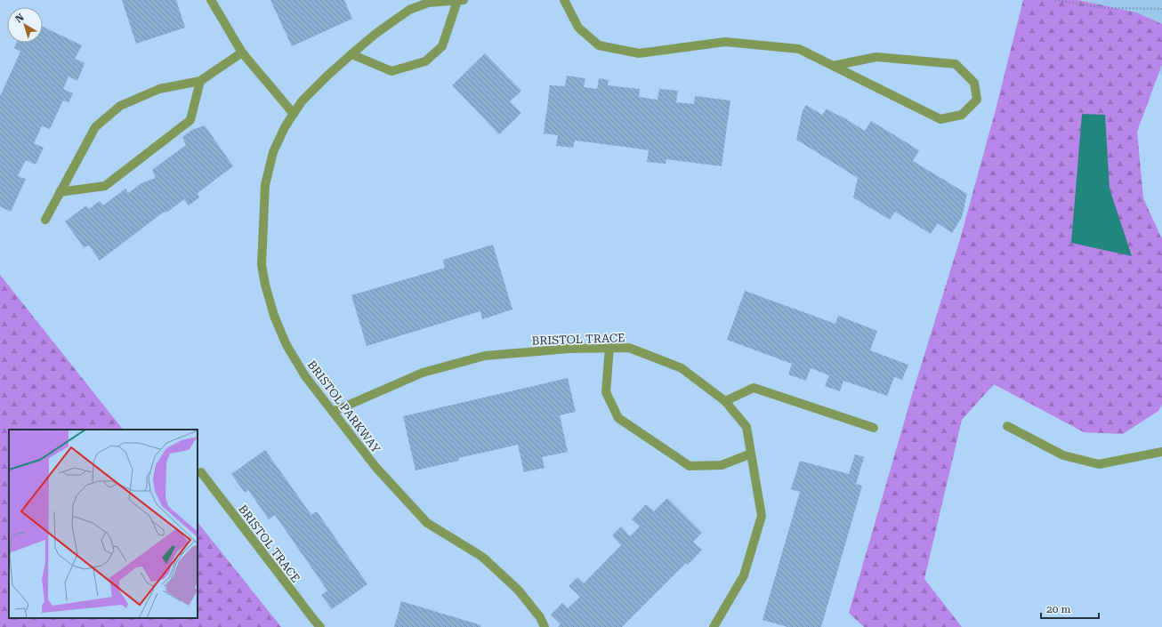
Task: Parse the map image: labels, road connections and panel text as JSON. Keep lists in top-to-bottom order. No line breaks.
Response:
{"streets":{"street":["BRISTOL TRACE","BRISTOL PARKWAY"]},"crossings":[["BRISTOL TRACE","BRISTOL PARKWAY"]],"scale_bar":"20 m","north":"top left"}
